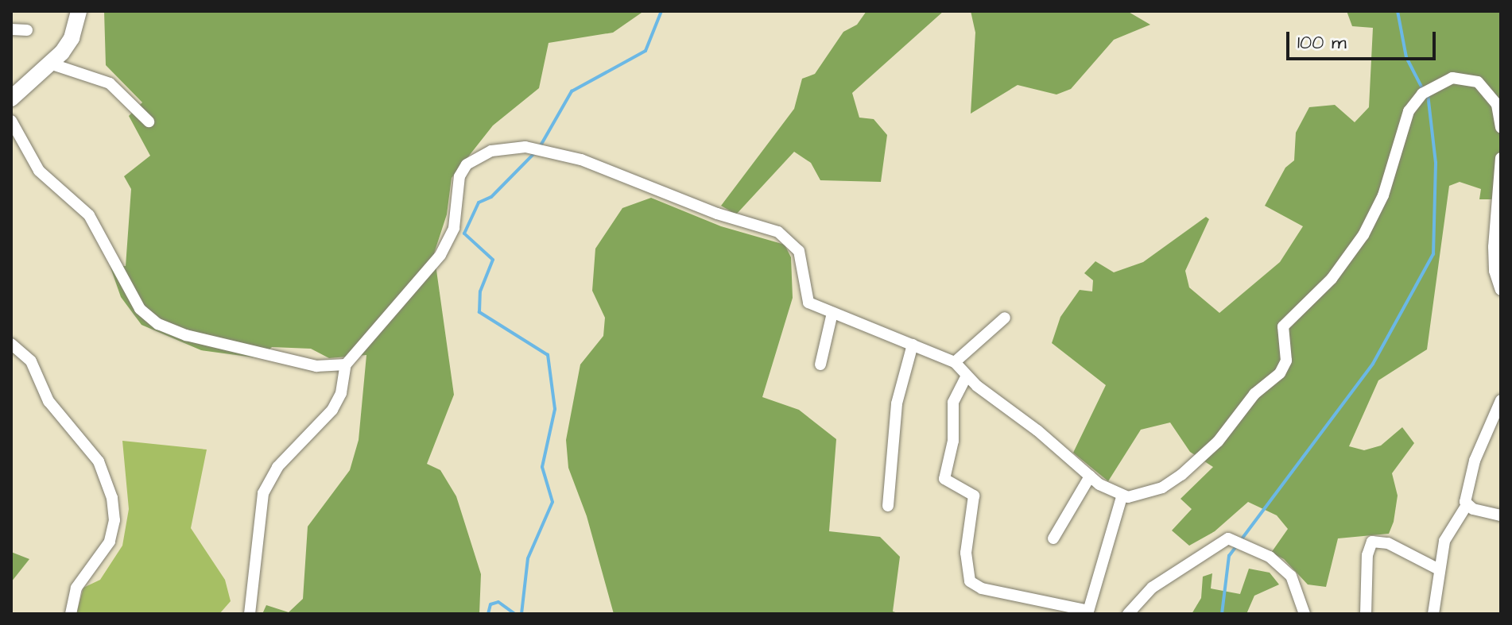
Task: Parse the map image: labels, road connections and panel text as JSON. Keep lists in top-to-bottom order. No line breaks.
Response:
{"scale_bar":"100 m"}
